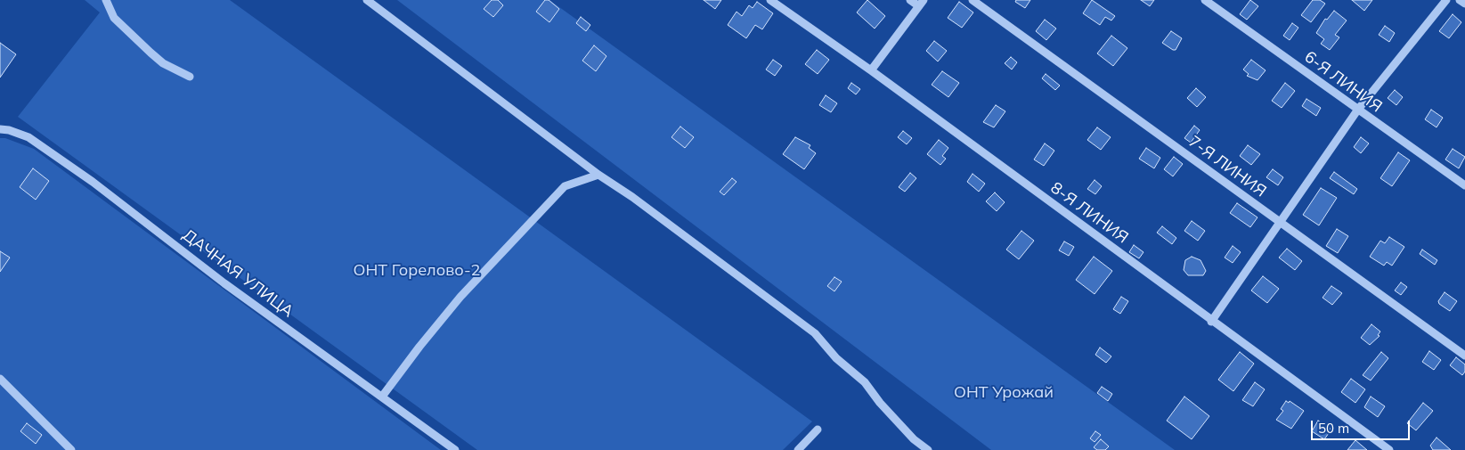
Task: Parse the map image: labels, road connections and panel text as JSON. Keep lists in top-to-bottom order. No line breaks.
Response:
{"streets":{"street":["6-Я ЛИНИЯ","7-Я ЛИНИЯ","8-Я ЛИНИЯ","ДАЧНАЯ УЛИЦА"]},"parks":["ОНТ Горелово-2","ОНТ Урожай"],"scale_bar":"50 m"}
